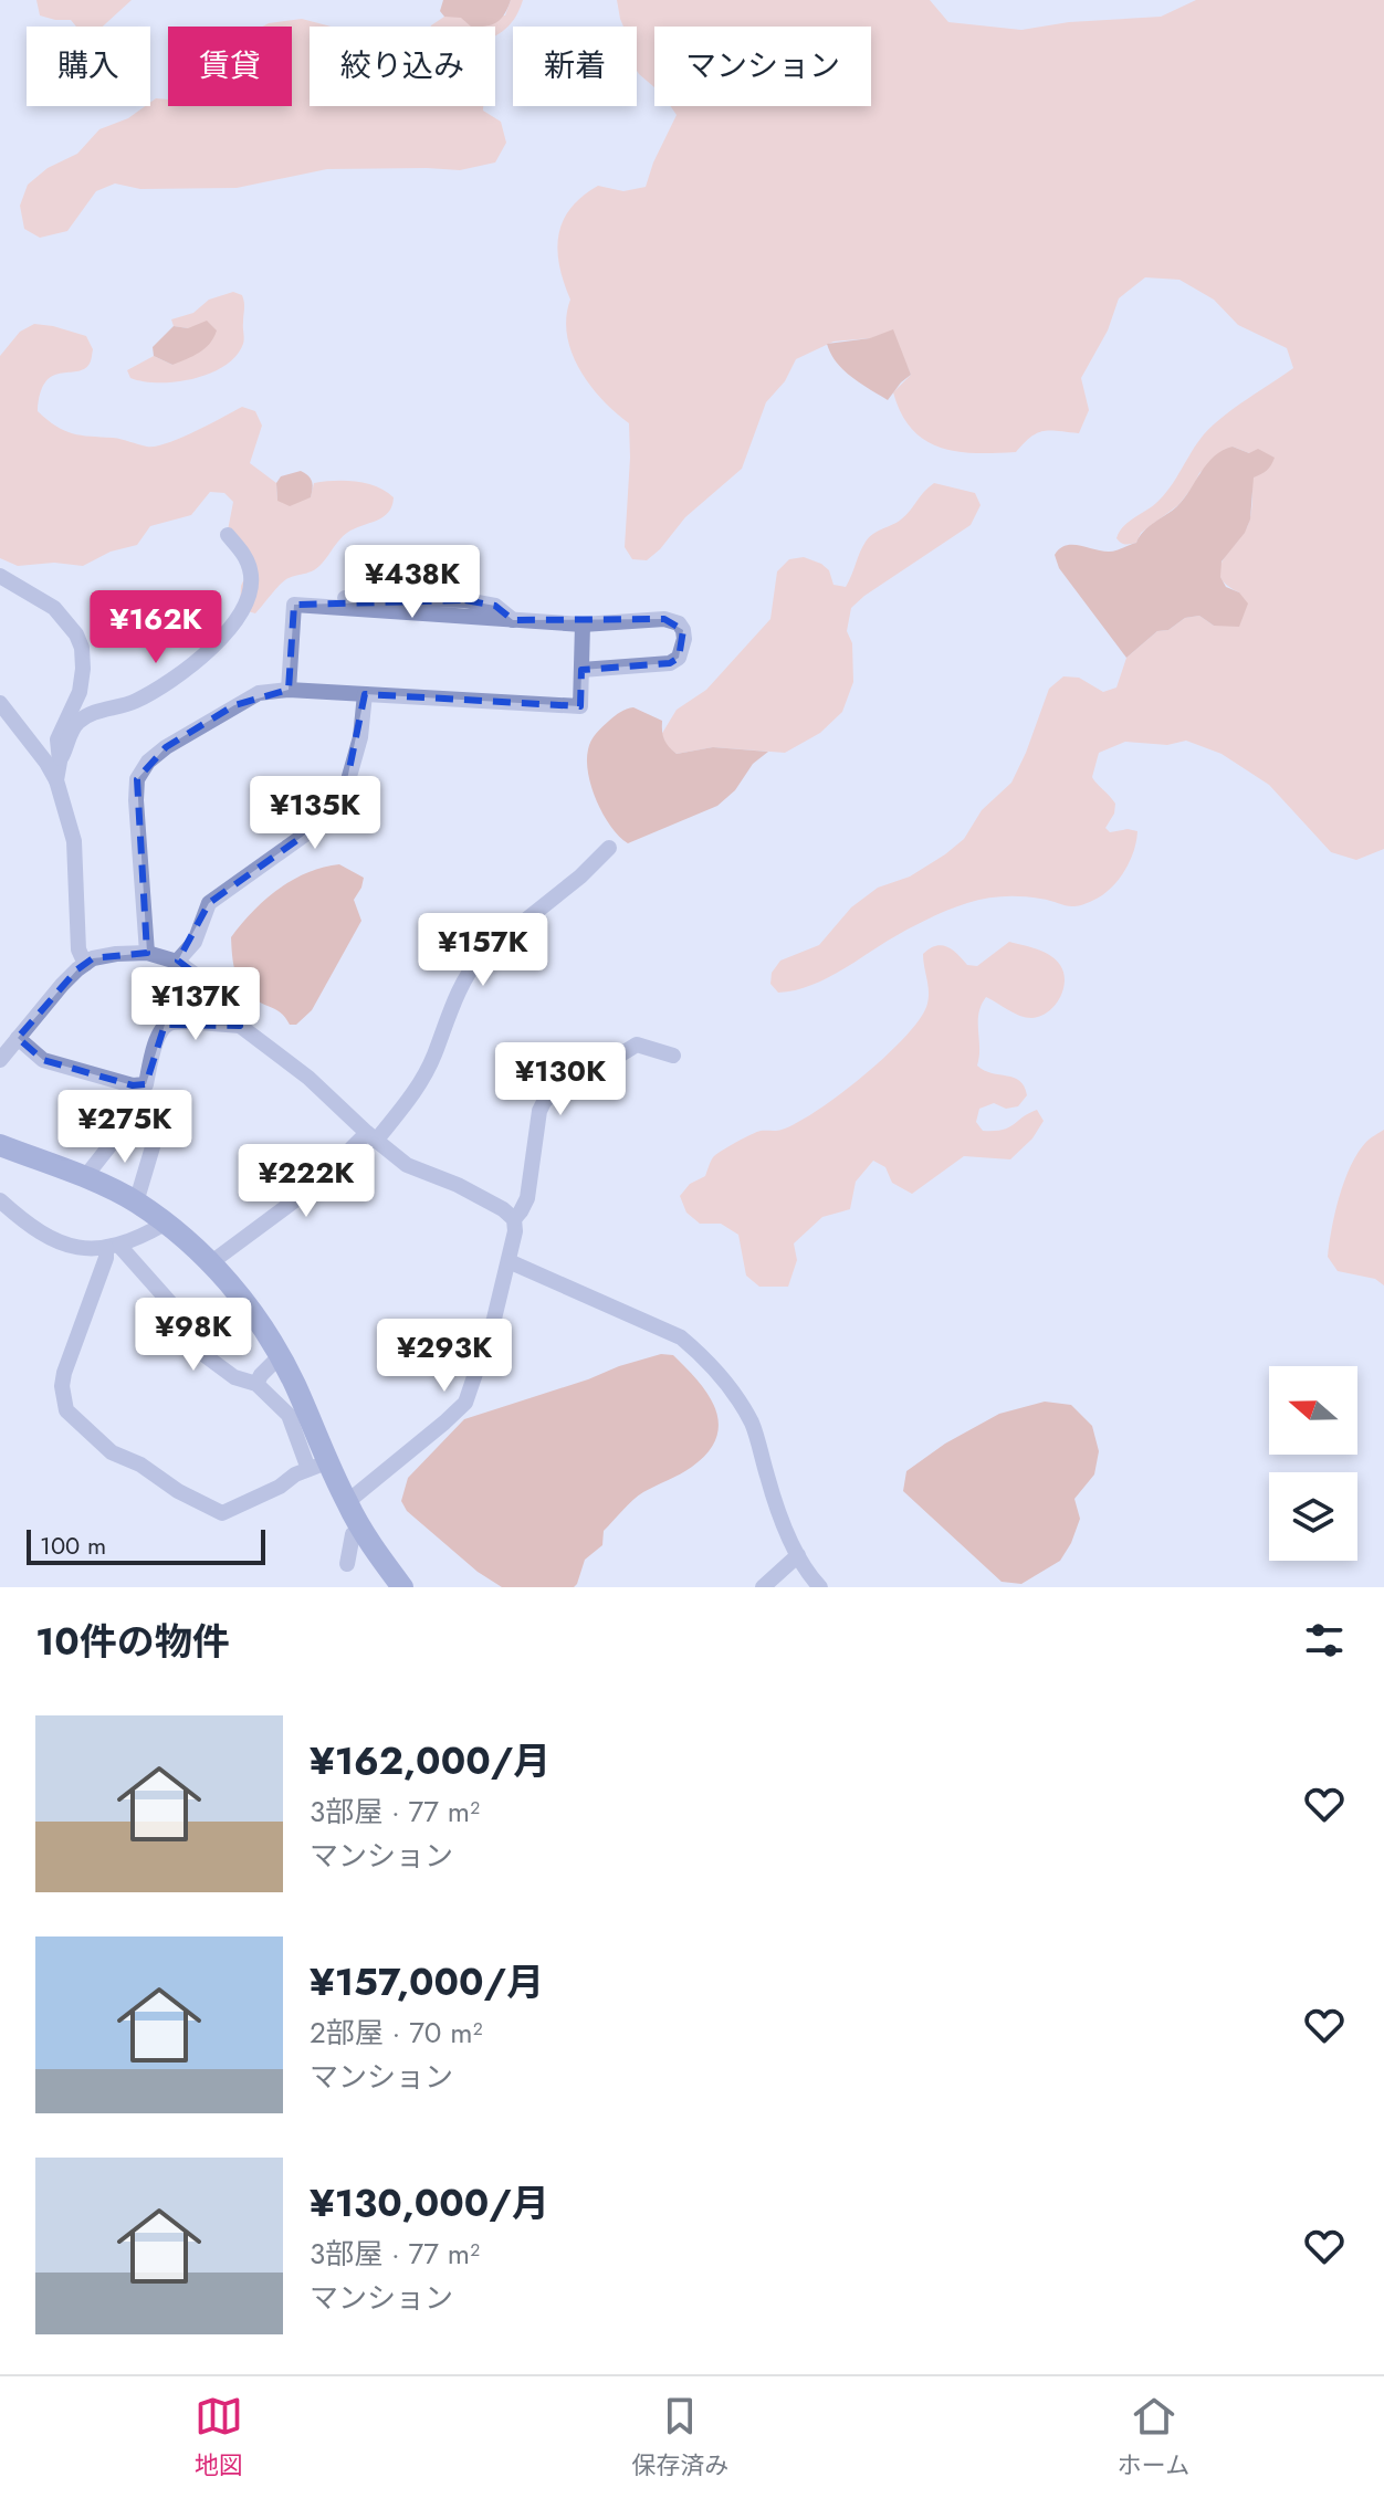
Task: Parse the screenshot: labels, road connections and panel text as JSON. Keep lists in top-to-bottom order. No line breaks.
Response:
{"scale_bar":"100 m","north":"left","page":{"chip":["購入","賃貸","絞り込み","新着","マンション"],"price":["¥438K","¥162K","¥135K","¥157K","¥137K","¥130K","¥275K","¥222K","¥98K","¥293K"],"scale":"100 m","heading":"10件の物件","list":[{"name":"¥162,000/月","note":"3部屋 · 77 m² · マンション"},{"name":"¥157,000/月","note":"2部屋 · 70 m² · マンション"},{"name":"¥130,000/月","note":"3部屋 · 77 m² · マンション"}],"tabs":["地図","保存済み","ホーム"]}}
